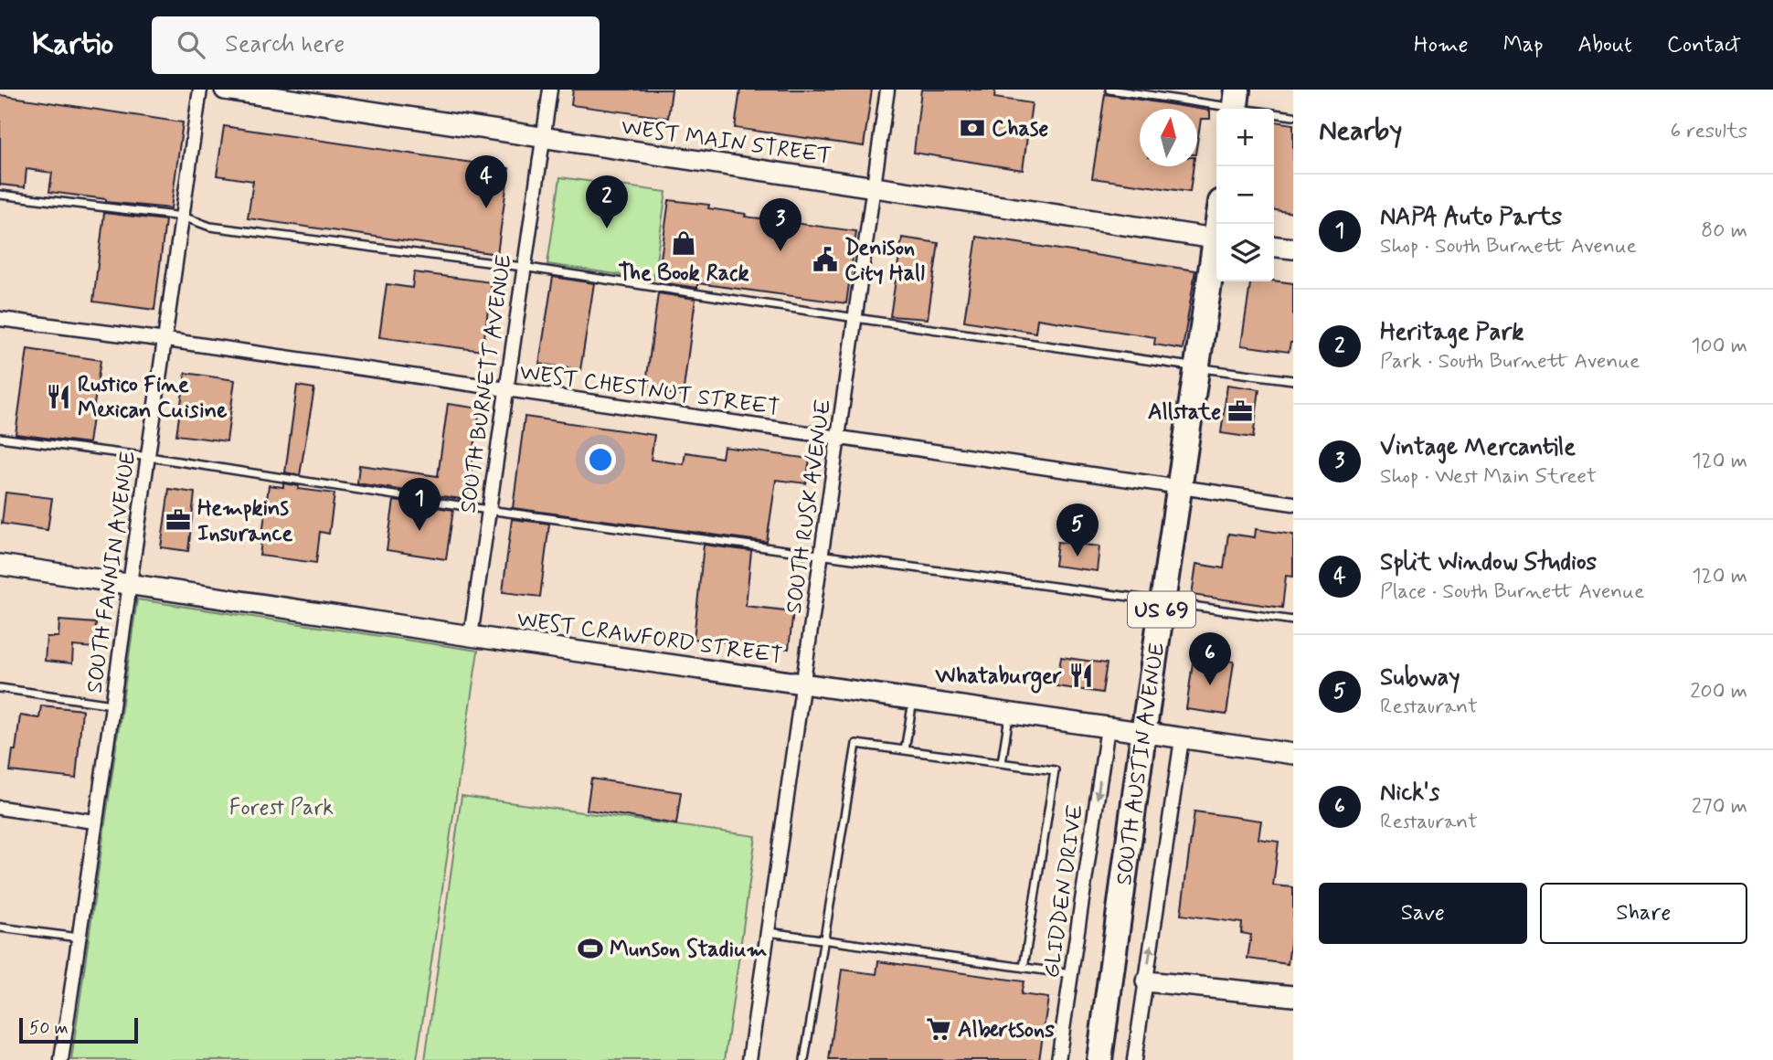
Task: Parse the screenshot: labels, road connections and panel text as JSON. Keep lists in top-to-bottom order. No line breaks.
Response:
{"streets":{"highway":["US 69","SOUTH AUSTIN AVENUE"],"street":["WEST MAIN STREET","SOUTH BURNETT AVENUE","WEST CHESTNUT STREET","SOUTH RUSK AVENUE","SOUTH FANNIN AVENUE","WEST CRAWFORD STREET","GLIDDEN DRIVE"]},"crossings":[["WEST MAIN STREET","SOUTH BURNETT AVENUE"],["WEST MAIN STREET","SOUTH RUSK AVENUE"],["SOUTH BURNETT AVENUE","WEST CHESTNUT STREET"],["SOUTH BURNETT AVENUE","WEST CRAWFORD STREET"],["WEST CHESTNUT STREET","SOUTH RUSK AVENUE"],["WEST CHESTNUT STREET","SOUTH FANNIN AVENUE"],["WEST CHESTNUT STREET","SOUTH AUSTIN AVENUE"],["SOUTH RUSK AVENUE","WEST CRAWFORD STREET"],["SOUTH FANNIN AVENUE","WEST CRAWFORD STREET"],["WEST CRAWFORD STREET","SOUTH AUSTIN AVENUE"],["WEST CRAWFORD STREET","GLIDDEN DRIVE"]],"parks":["Forest Park"],"places":{"bank":["Chase"],"shop":["The Book Rack"],"public building":["Denison City Hall"],"restaurant":["Rustico Fine Mexican Cuisine","Whataburger"],"office":["Allstate","Hempkins Insurance"],"sports":["Munson Stadium"],"supermarket":["Albertsons"]},"scale_bar":"50 m","north":"top","page":{"header":"Kartio","search":"Search here","nav":["Home","Map","About","Contact"],"heading":["Nearby","6 results"],"map_buttons":["+","−"],"pins":["4","2","3","1","5","6"],"list":[{"mark":"1","name":"NAPA Auto Parts","note":"Shop · South Burnett Avenue","value":"80 m"},{"mark":"2","name":"Heritage Park","note":"Park · South Burnett Avenue","value":"100 m"},{"mark":"3","name":"Vintage Mercantile","note":"Shop · West Main Street","value":"120 m"},{"mark":"4","name":"Split Window Studios","note":"Place · South Burnett Avenue","value":"120 m"},{"mark":"5","name":"Subway","note":"Restaurant","value":"200 m"},{"mark":"6","name":"Nick's","note":"Restaurant","value":"270 m"}],"buttons":["Save","Share"],"scale":"50 m"}}
